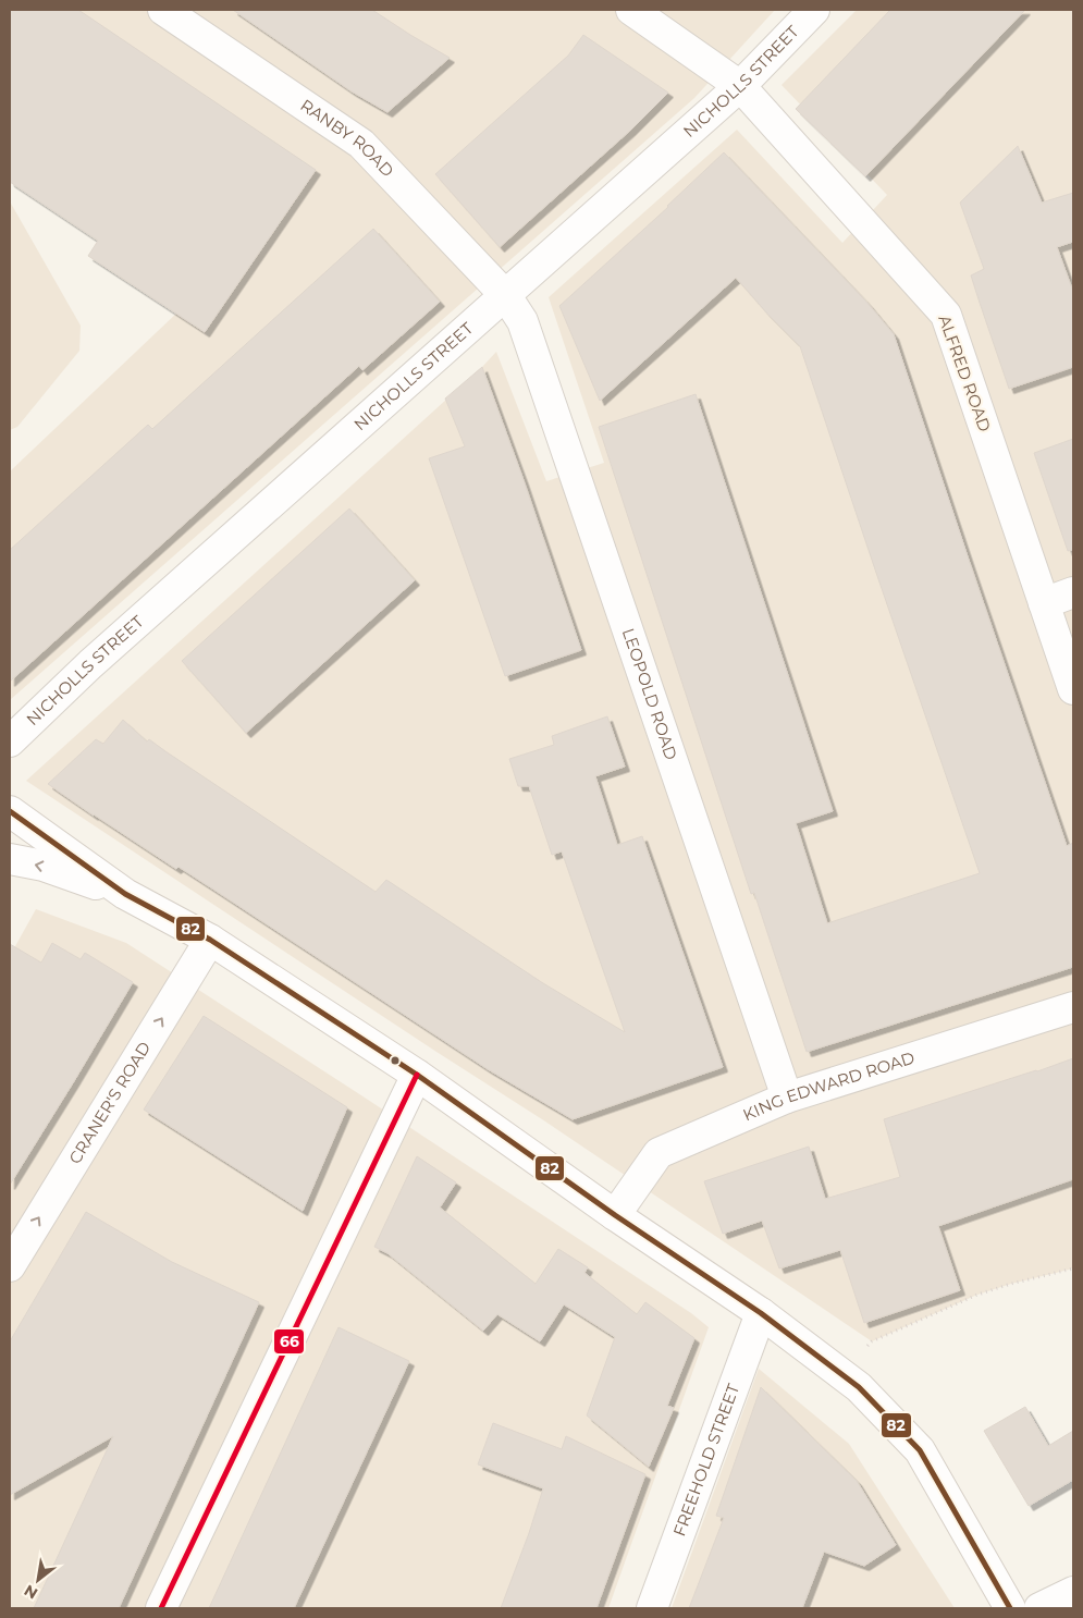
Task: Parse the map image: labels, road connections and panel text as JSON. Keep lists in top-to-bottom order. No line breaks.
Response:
{"streets":{"street":["NICHOLLS STREET","RANBY ROAD","ALFRED ROAD","LEOPOLD ROAD","KING EDWARD ROAD","CRANER'S ROAD","FREEHOLD STREET"]},"crossings":[["NICHOLLS STREET","RANBY ROAD"],["NICHOLLS STREET","ALFRED ROAD"],["NICHOLLS STREET","LEOPOLD ROAD"],["RANBY ROAD","LEOPOLD ROAD"],["LEOPOLD ROAD","KING EDWARD ROAD"]],"lines":["transit line 82","transit line 66"],"north":"bottom left"}
